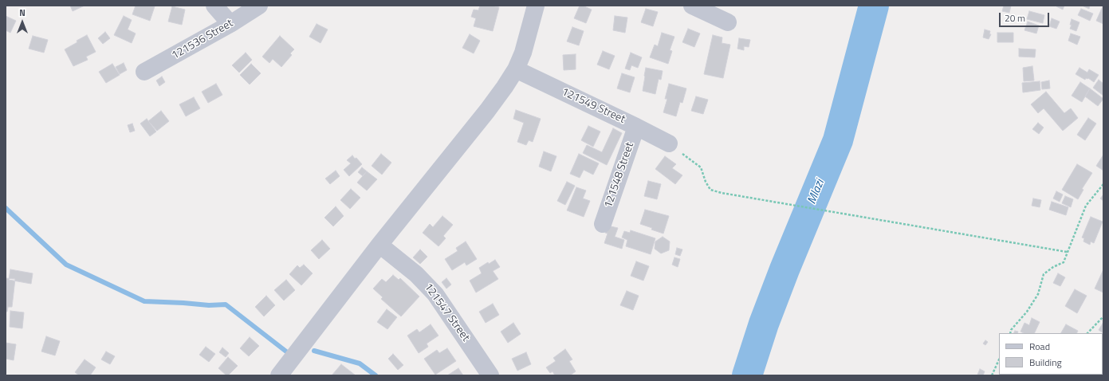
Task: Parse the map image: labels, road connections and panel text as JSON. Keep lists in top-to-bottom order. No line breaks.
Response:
{"streets":{"street":["121536 Street","121549 Street","121548 Street","121547 Street"]},"crossings":[["121549 Street","121548 Street"]],"water":["Mlazi"],"legend":["Road","Building"],"scale_bar":"20 m","north":"top"}
